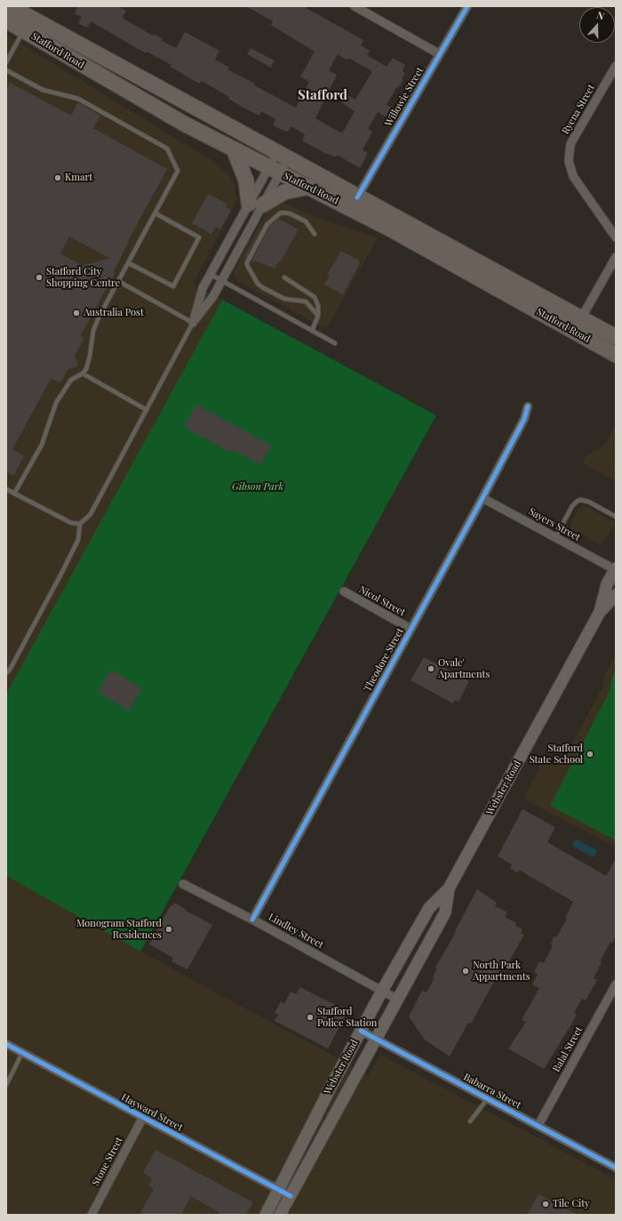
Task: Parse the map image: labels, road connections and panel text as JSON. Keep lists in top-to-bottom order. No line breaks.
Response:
{"streets":{"highway":["Stafford Road"],"main road":["Webster Road"],"street":["Willowie Street","Ryena Street","Sayers Street","Nicol Street","Theodore Street","Lindley Street","Balal Street","Babarra Street","Hayward Street","Stone Street"]},"crossings":[["Stafford Road","Willowie Street"],["Sayers Street","Theodore Street"],["Sayers Street","Webster Road"],["Nicol Street","Theodore Street"],["Theodore Street","Lindley Street"],["Webster Road","Lindley Street"],["Webster Road","Babarra Street"],["Webster Road","Hayward Street"],["Balal Street","Babarra Street"],["Hayward Street","Stone Street"]],"districts":["Stafford"],"parks":["Gibson Park"],"places":["Kmart","Stafford City Shopping Centre","Australia Post","Ovale' Apartments","Stafford State School","Monogram Stafford Residences","North Park Appartments","Stafford Police Station","Tile City"],"north":"top"}
